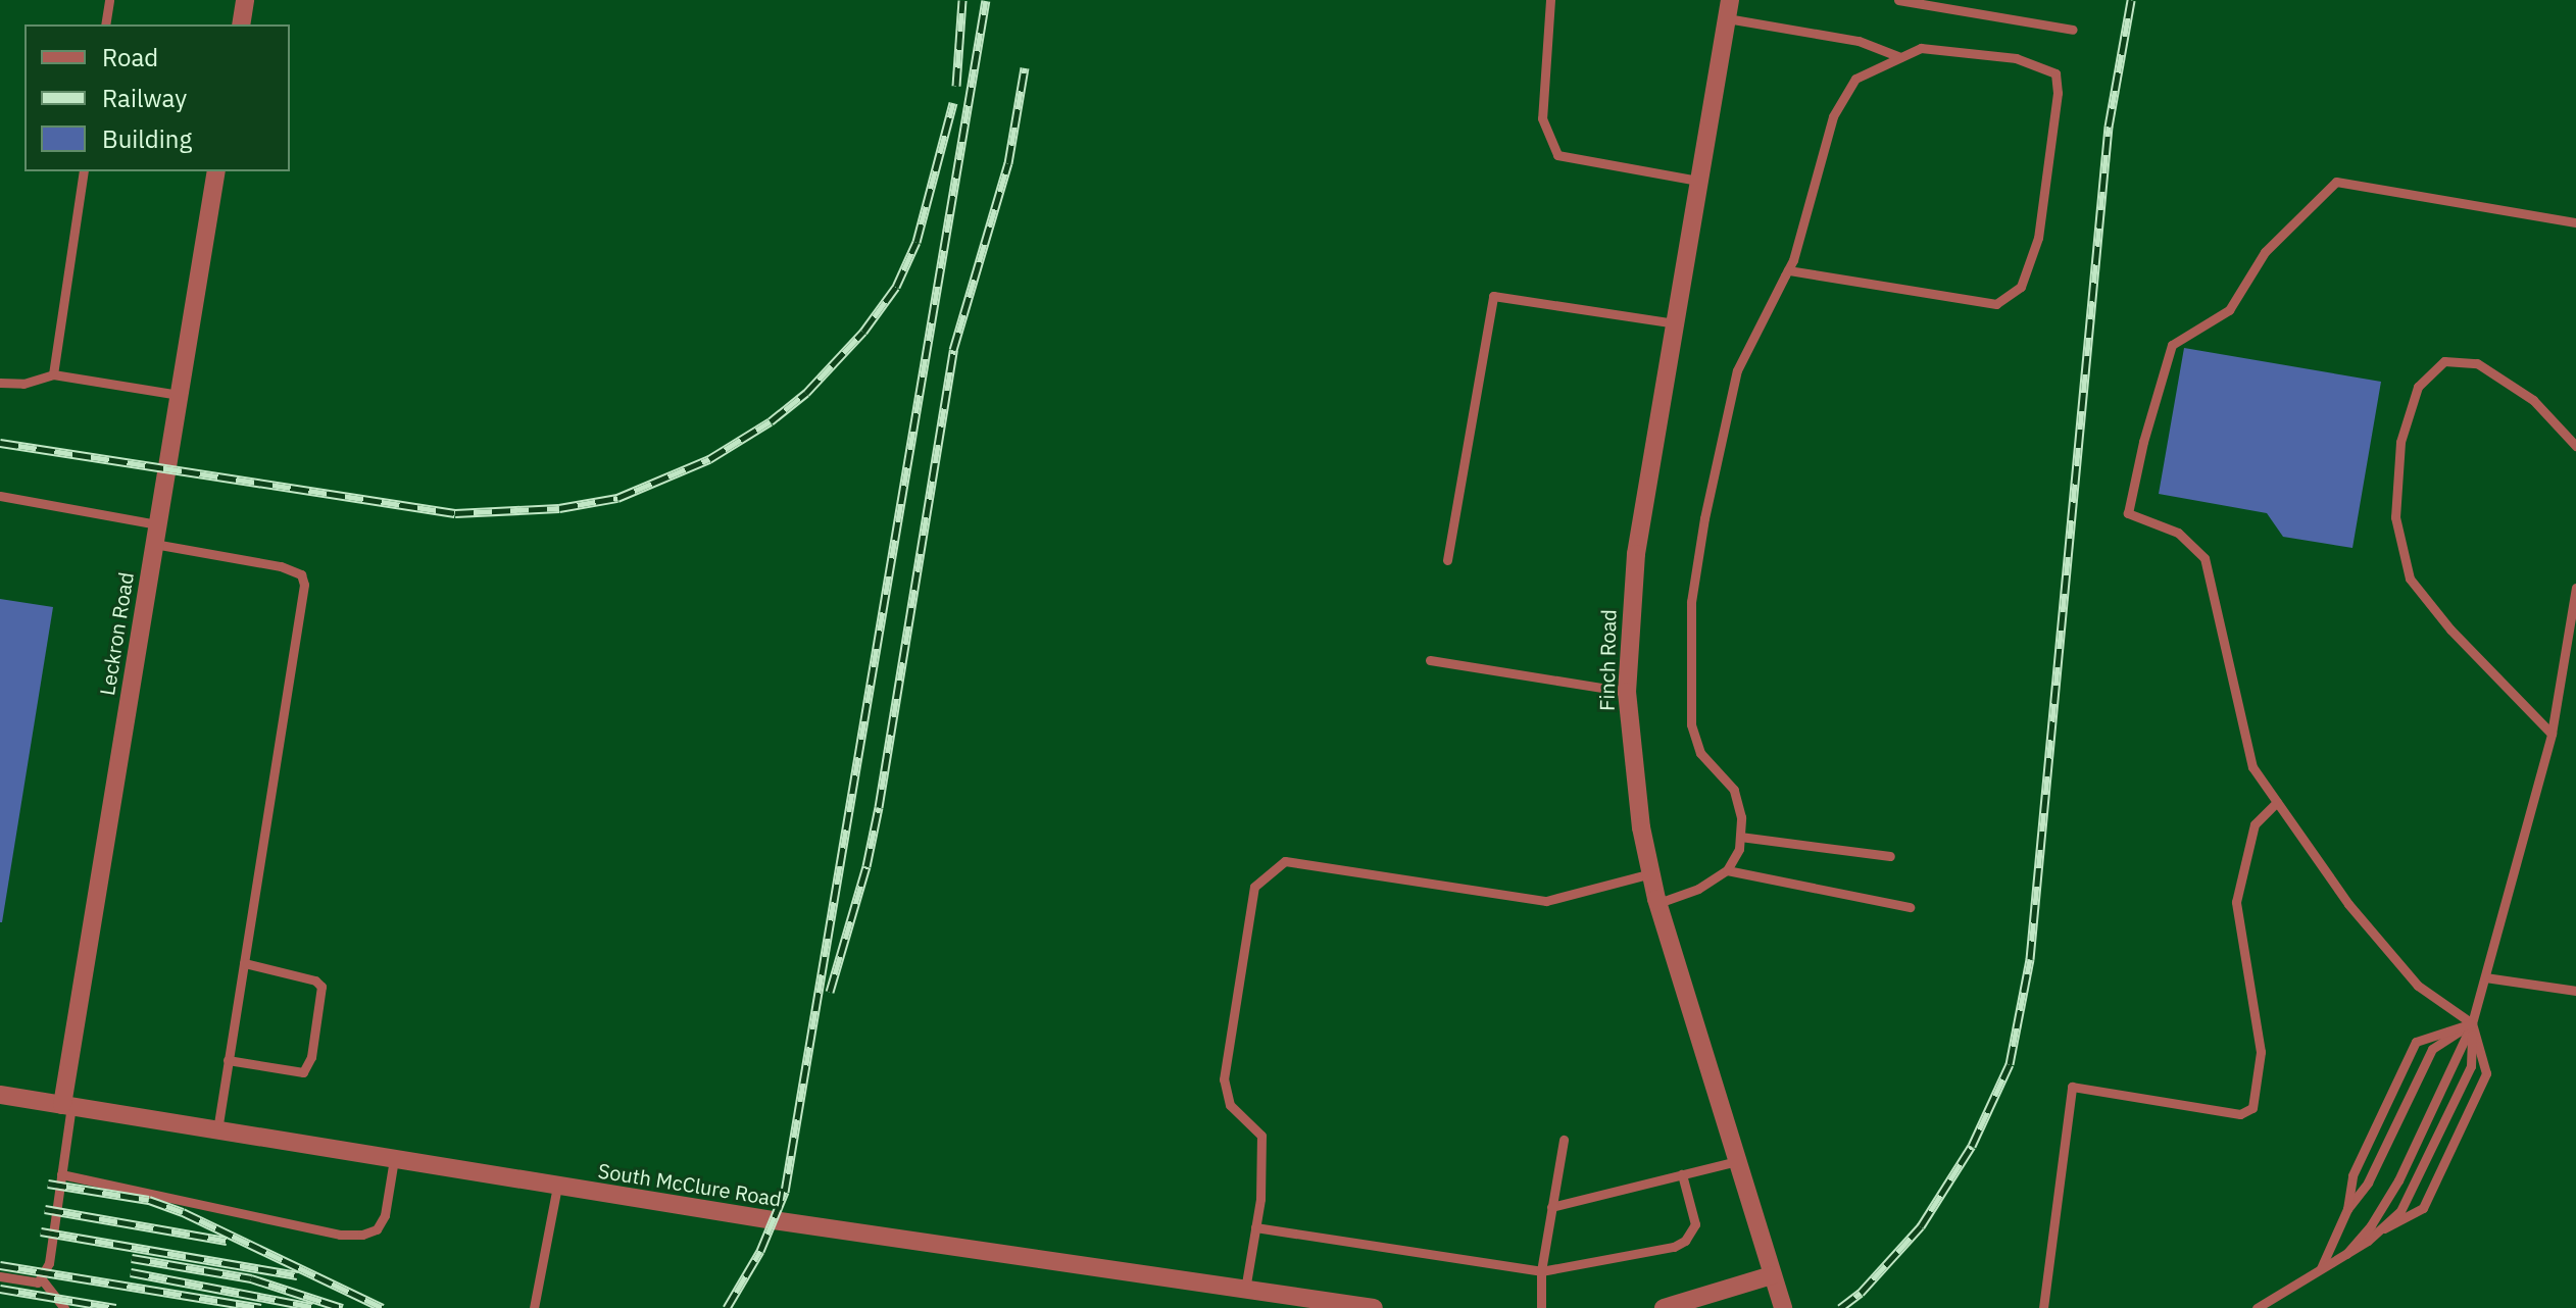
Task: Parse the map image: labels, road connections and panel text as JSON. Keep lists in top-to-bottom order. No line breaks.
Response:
{"streets":{"street":["Leckron Road","Finch Road","South McClure Road"]},"crossings":[["Leckron Road","South McClure Road"]],"legend":["Road","Railway","Building"]}
